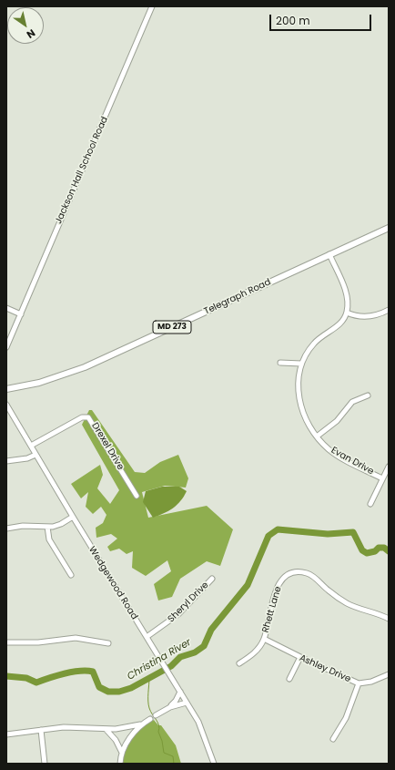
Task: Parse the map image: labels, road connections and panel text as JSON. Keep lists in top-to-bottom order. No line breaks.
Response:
{"streets":{"main road":["Telegraph Road","MD 273"],"street":["Jackson Hall School Road","Drexel Drive","Evan Drive","Wedgewood Road","Sheryl Drive","Rhett Lane","Ashley Drive"]},"crossings":[["Drexel Drive","Wedgewood Road"],["Wedgewood Road","Sheryl Drive"],["Rhett Lane","Ashley Drive"]],"water":["Christina River"],"scale_bar":"200 m","north":"bottom right"}
